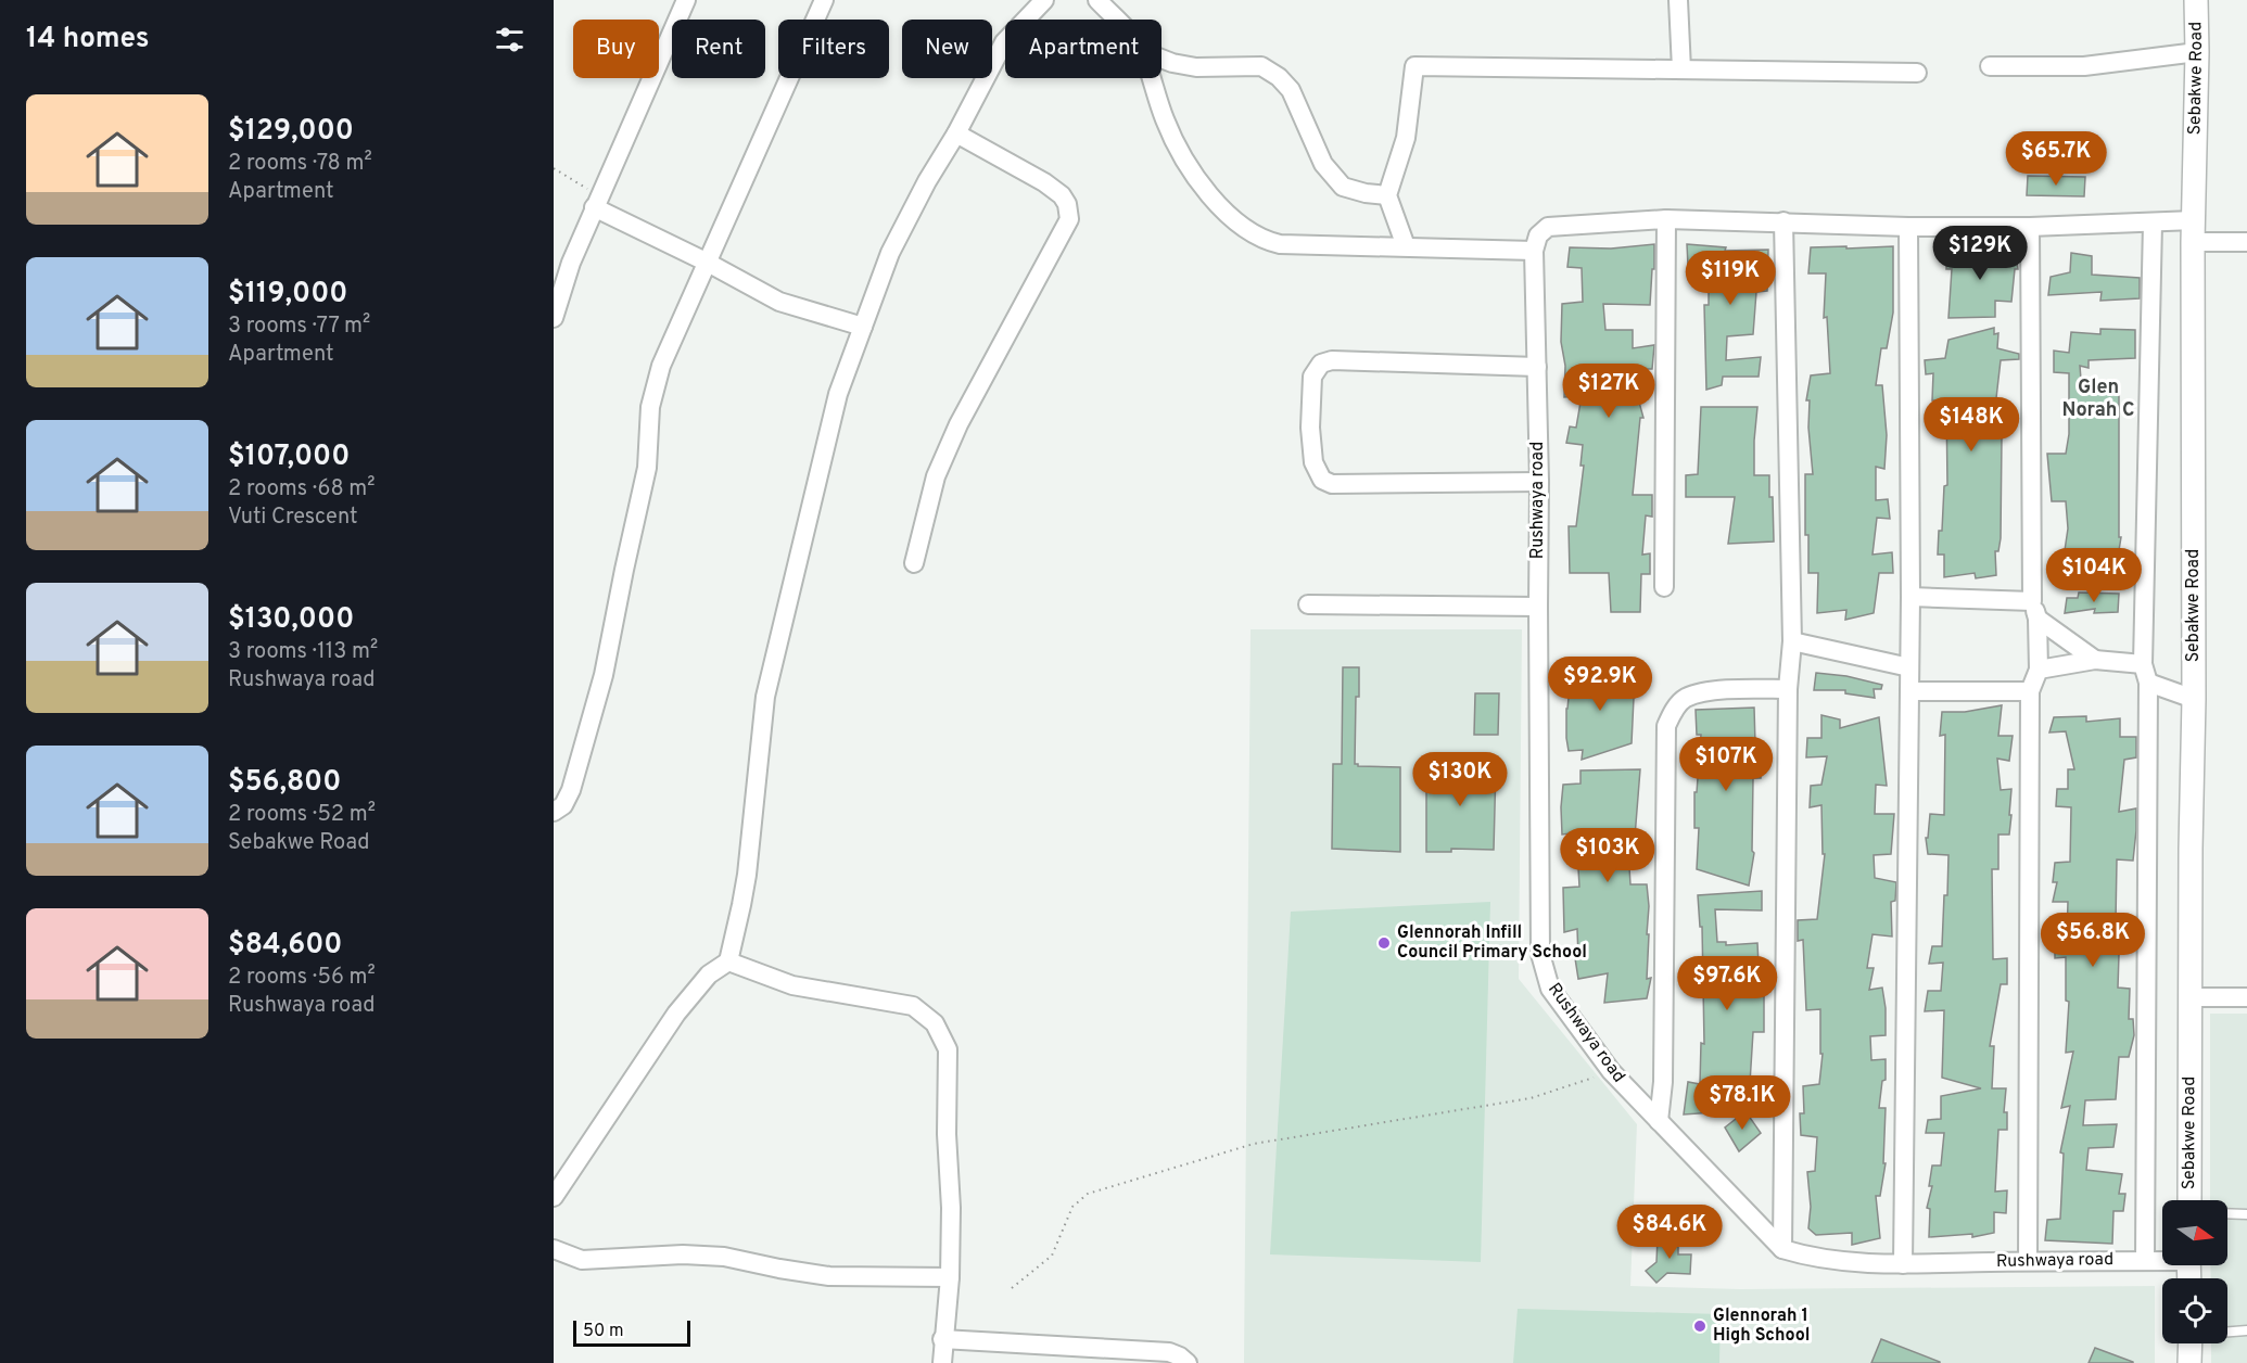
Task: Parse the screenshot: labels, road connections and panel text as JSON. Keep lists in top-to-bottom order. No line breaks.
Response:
{"streets":{"street":["Sebakwe Road","Rushwaya road"]},"districts":["Glen Norah C"],"places":["Glennorah Infill Council Primary School","Glennorah 1 High School"],"scale_bar":"50 m","north":"right","page":{"heading":"14 homes","chip":["Buy","Rent","Filters","New","Apartment"],"list":[{"name":"$129,000","note":"2 rooms · 78 m² · Apartment"},{"name":"$119,000","note":"3 rooms · 77 m² · Apartment"},{"name":"$107,000","note":"2 rooms · 68 m² · Vuti Crescent"},{"name":"$130,000","note":"3 rooms · 113 m² · Rushwaya road"},{"name":"$56,800","note":"2 rooms · 52 m² · Sebakwe Road"},{"name":"$84,600","note":"2 rooms · 56 m² · Rushwaya road"}],"price":["$65.7K","$129K","$119K","$127K","$148K","$104K","$92.9K","$107K","$130K","$103K","$56.8K","$97.6K","$78.1K","$84.6K"],"scale":"50 m"}}
